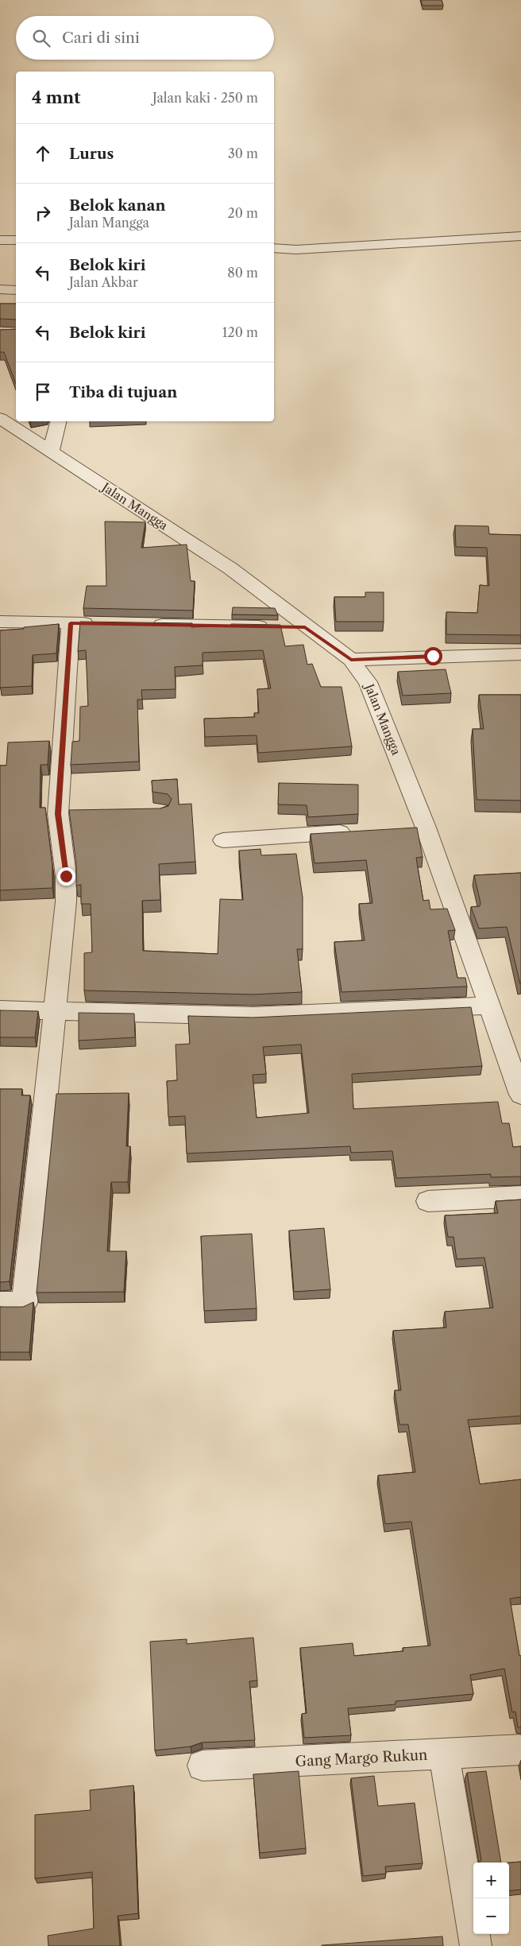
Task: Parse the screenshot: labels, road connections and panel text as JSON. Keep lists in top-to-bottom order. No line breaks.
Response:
{"streets":{"street":["Jalan Mangga","Gang Margo Rukun"]},"page":{"search":"Cari di sini","heading":["4 mnt","Jalan kaki · 250 m"],"list":[["Lurus","30 m"],["Belok kanan","Jalan Mangga","20 m"],["Belok kiri","Jalan Akbar","80 m"],["Belok kiri","120 m"],"Tiba di tujuan"],"map_buttons":["+","−"]}}
